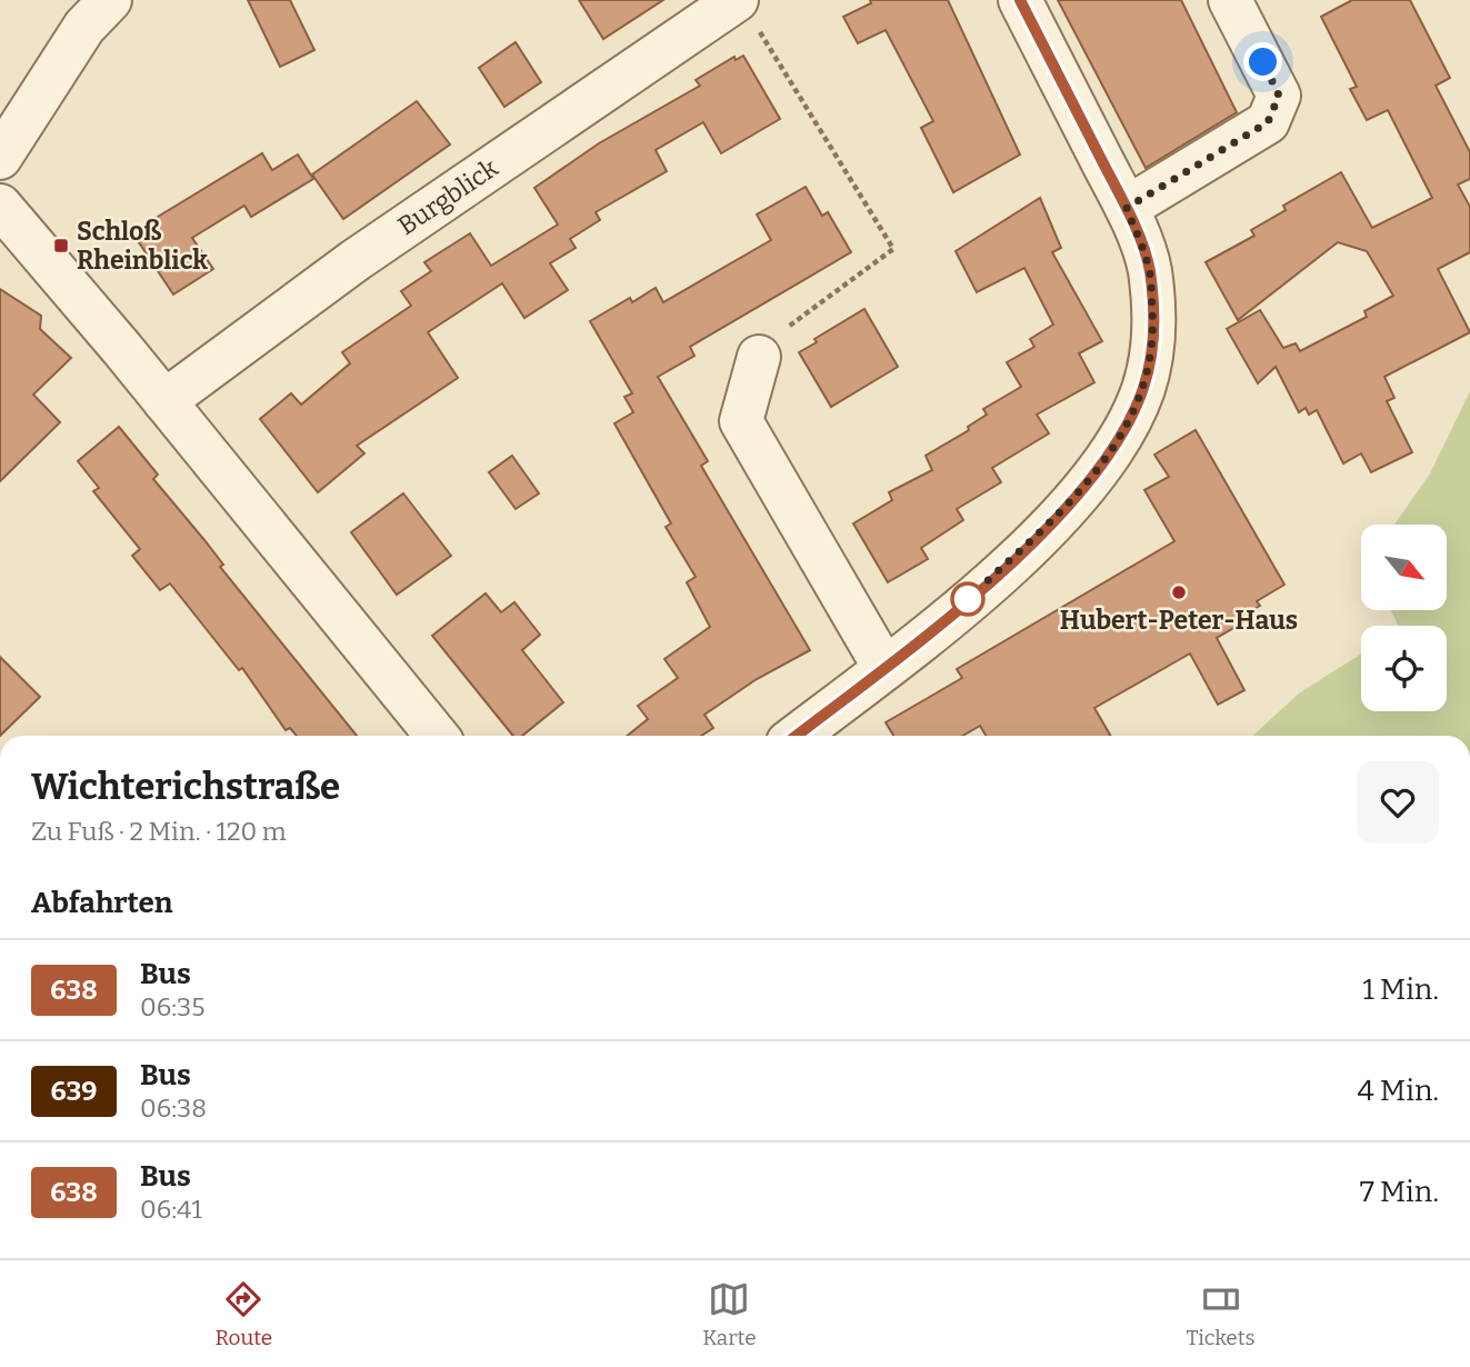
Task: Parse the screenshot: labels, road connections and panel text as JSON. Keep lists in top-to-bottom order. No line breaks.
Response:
{"streets":{"street":["Burgblick"]},"places":{"transit":["Schloß Rheinblick"],"other":["Hubert-Peter-Haus"]},"lines":["bus line 638"],"north":"bottom right","page":{"heading":[["Wichterichstraße","Zu Fuß · 2 Min. · 120 m"],"Abfahrten"],"list":[{"mark":"638","name":"Bus","note":"06:35","value":"1 Min."},{"mark":"639","name":"Bus","note":"06:38","value":"4 Min."},{"mark":"638","name":"Bus","note":"06:41","value":"7 Min."}],"tabs":["Route","Karte","Tickets"]}}
